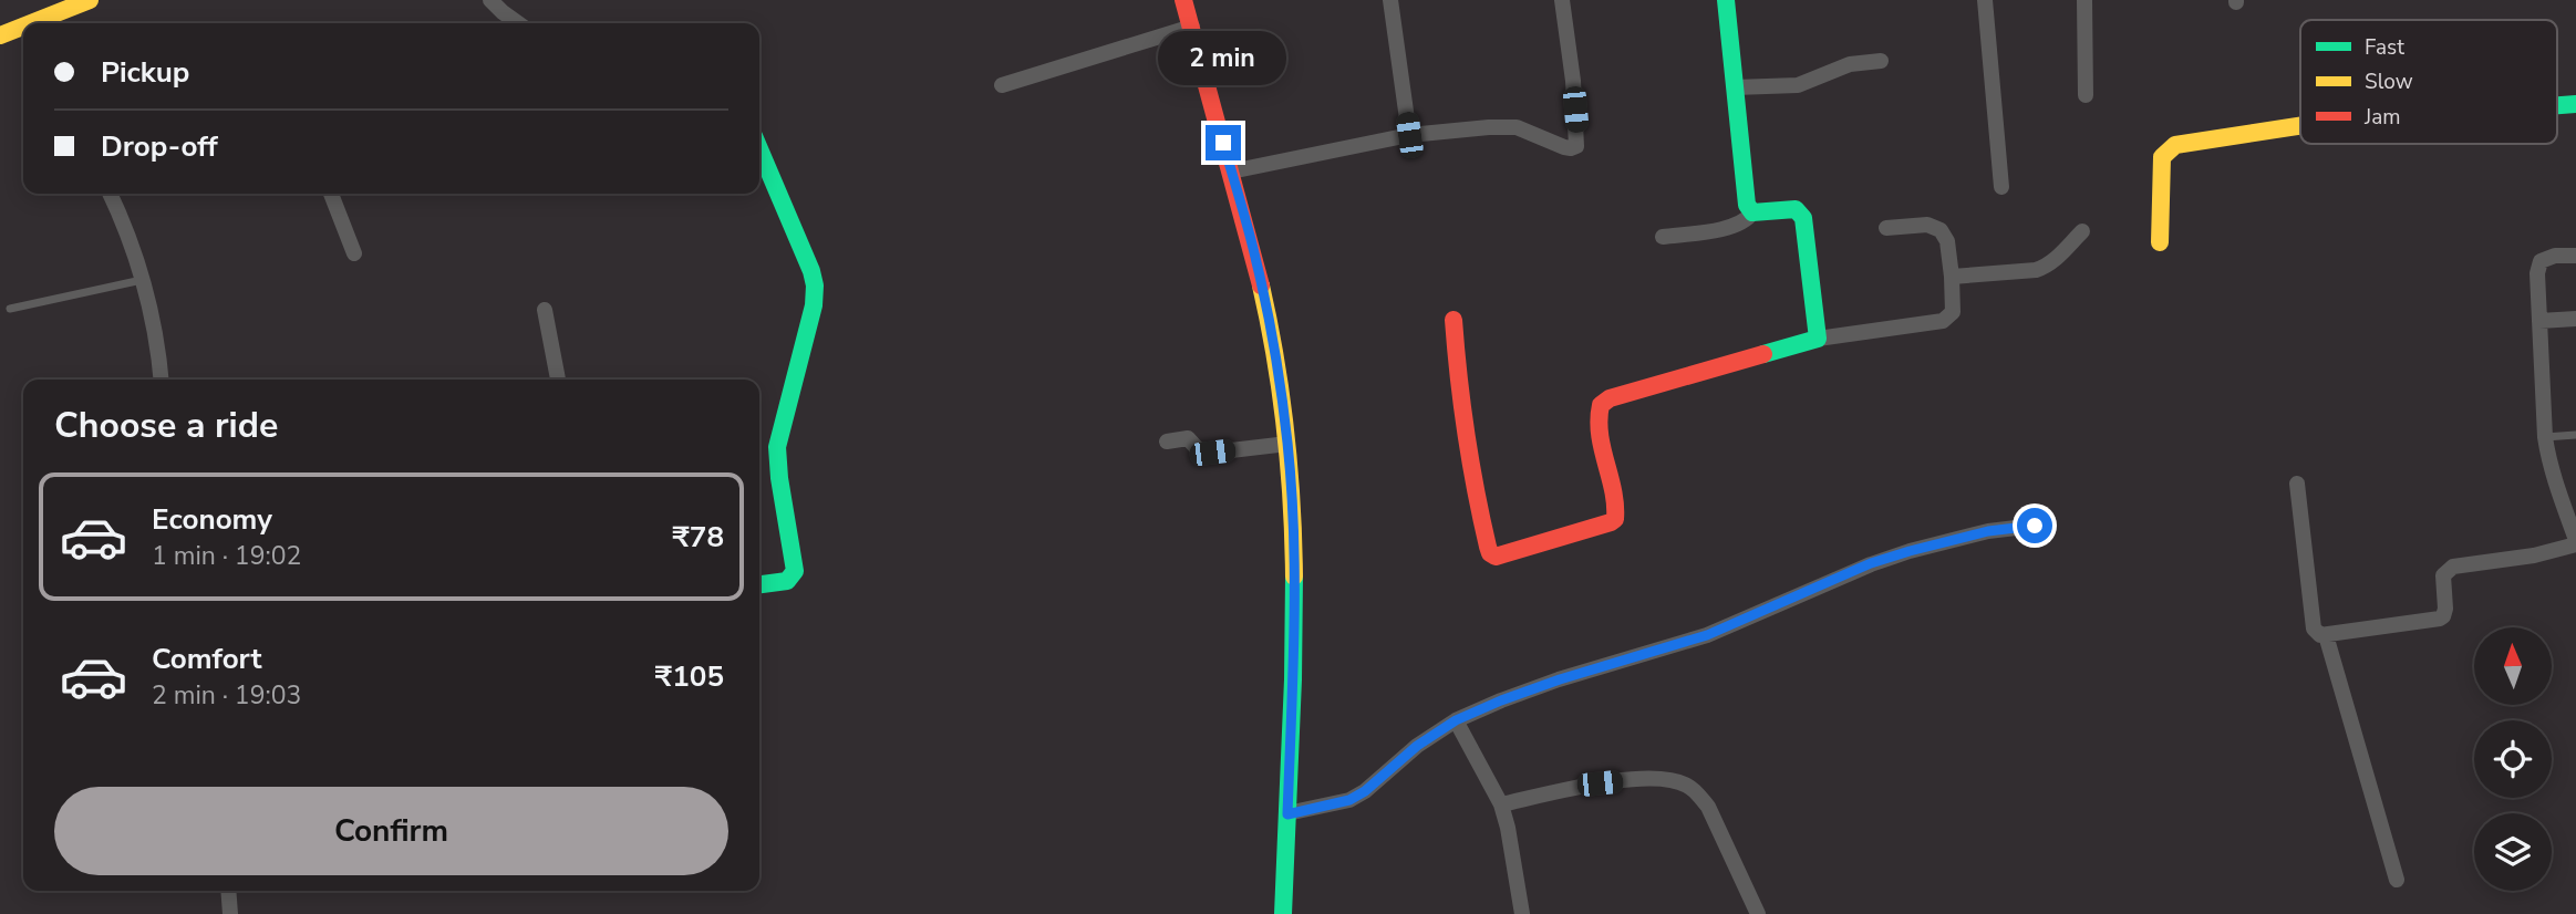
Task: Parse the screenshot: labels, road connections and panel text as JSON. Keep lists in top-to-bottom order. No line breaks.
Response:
{"legend":["Fast","Slow","Jam"],"north":"top","page":{"banner":["Pickup","Drop-off"],"bubble":"2 min","heading":"Choose a ride","list":[{"name":"Economy","note":"1 min · 19:02","value":"₹78"},{"name":"Comfort","note":"2 min · 19:03","value":"₹105"}],"buttons":"Confirm"}}
